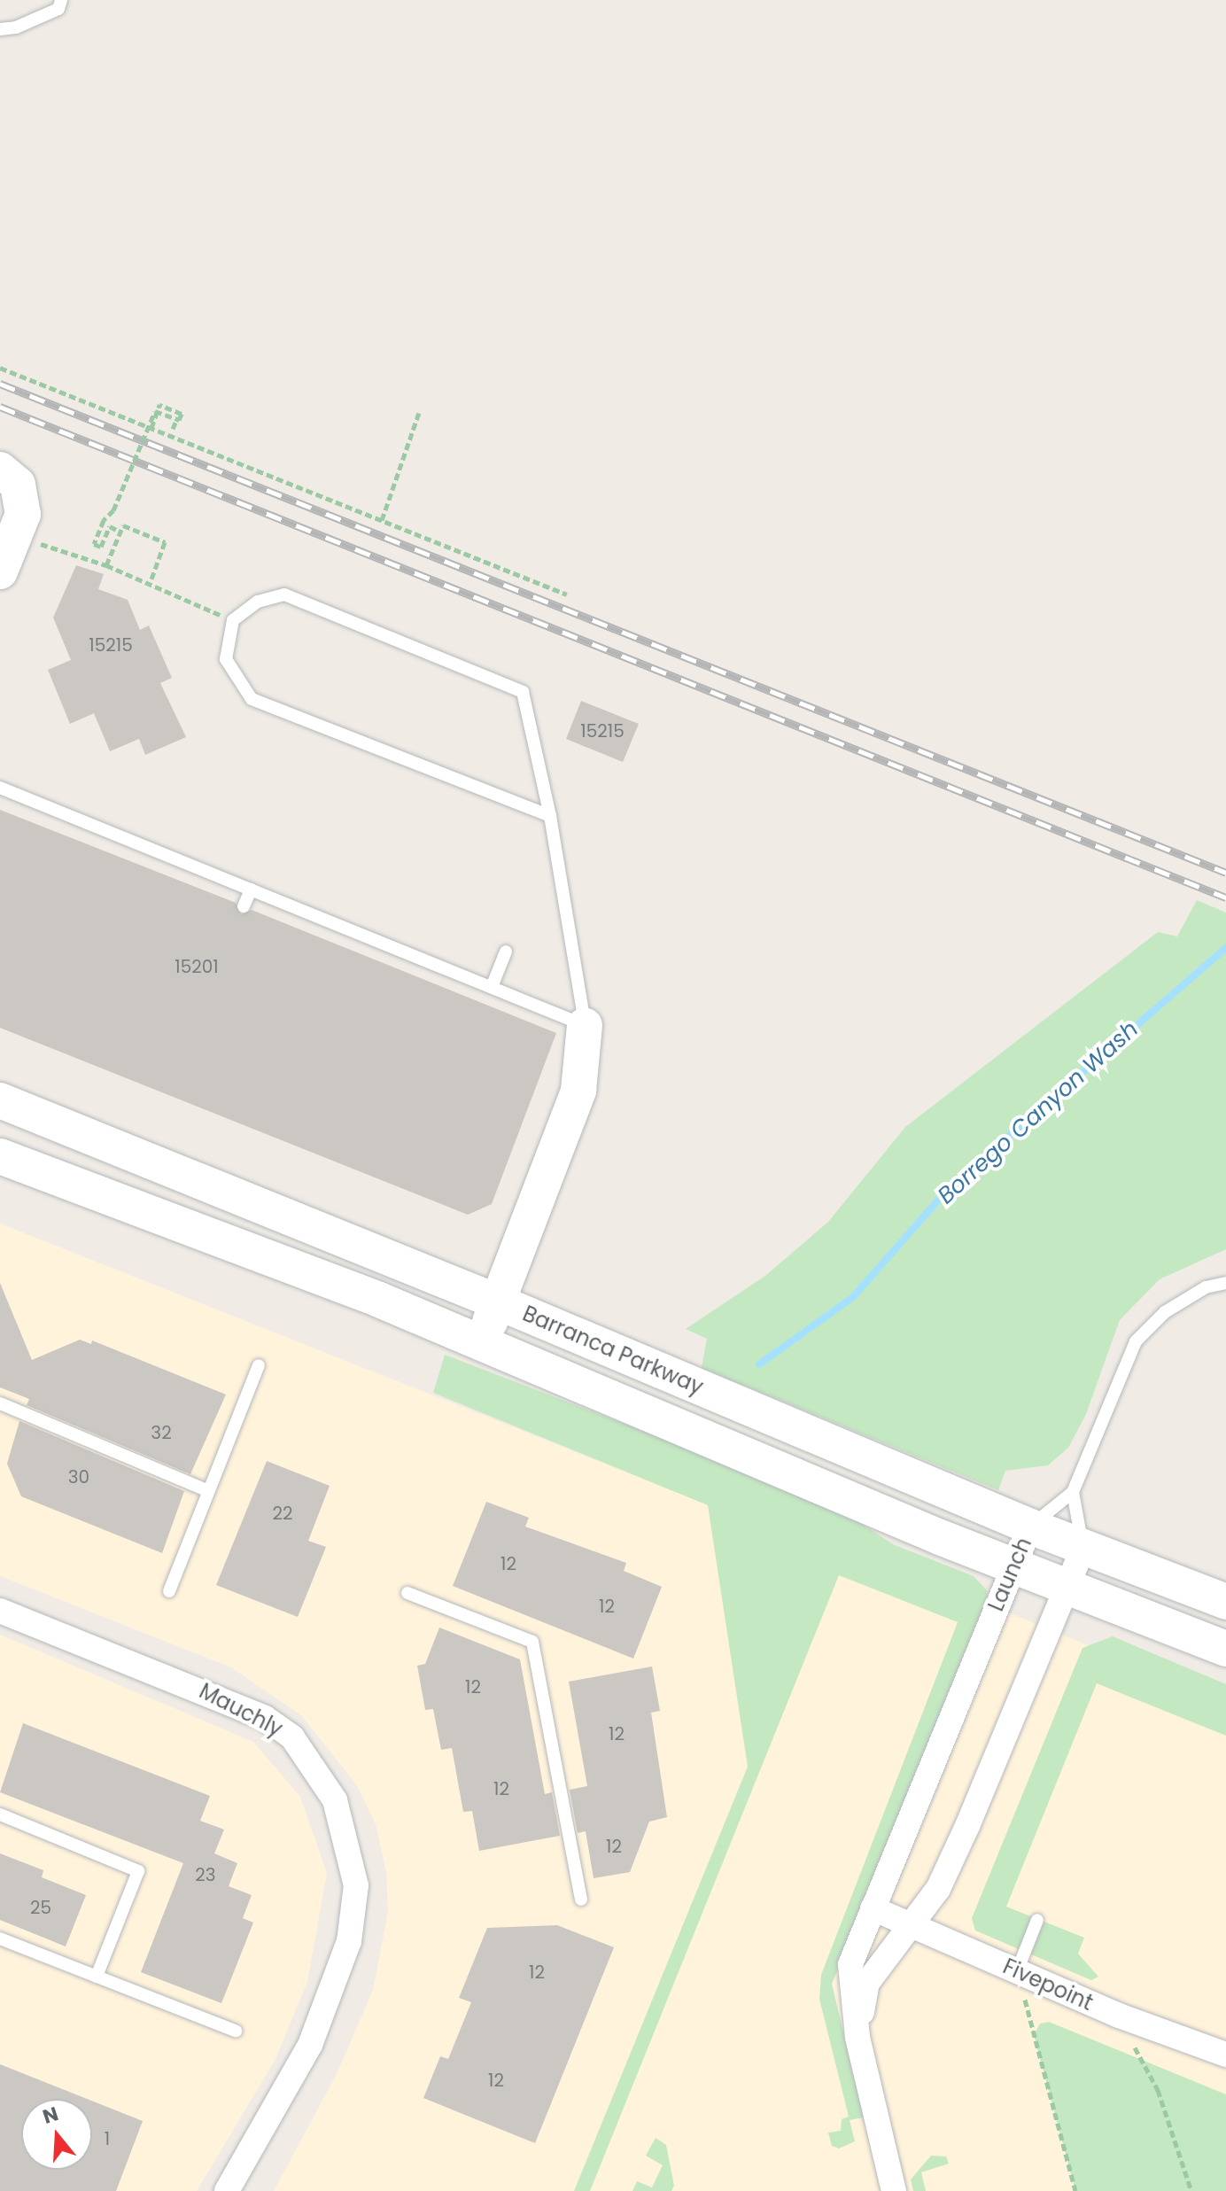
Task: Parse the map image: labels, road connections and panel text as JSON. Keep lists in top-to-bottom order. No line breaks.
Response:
{"streets":{"main road":["Barranca Parkway"],"street":["Launch","Mauchly","Fivepoint"]},"crossings":[["Barranca Parkway","Launch"],["Launch","Fivepoint"]],"water":["Borrego Canyon Wash"],"house_numbers":["15215","15215","15201","32","30","22","12","12","12","12","12","12","23","25","12","12","1"],"north":"top"}
